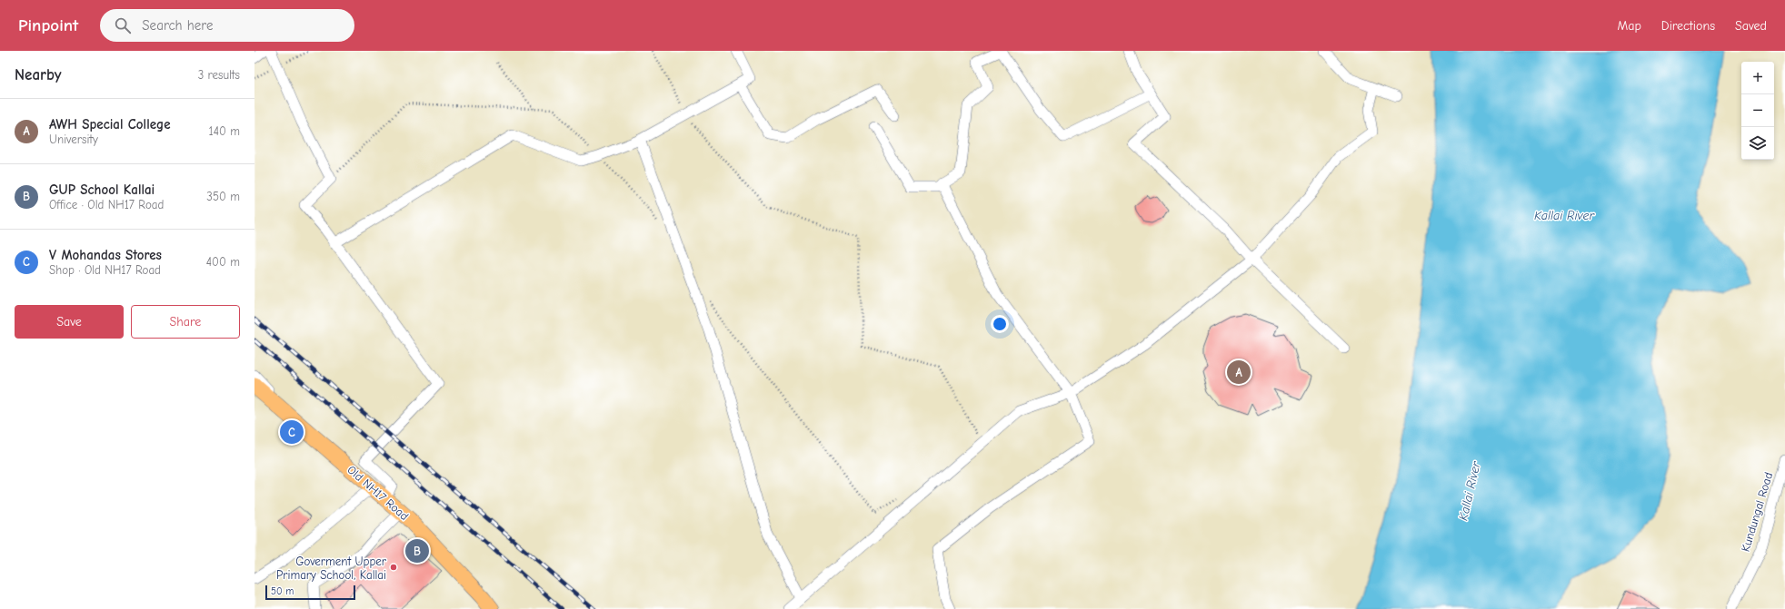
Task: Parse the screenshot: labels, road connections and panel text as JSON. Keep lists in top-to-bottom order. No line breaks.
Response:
{"streets":{"main road":["Old NH17 Road"],"street":["Kundungal Road"]},"water":["Kallai River"],"places":["Goverment Upper Primary School, Kallai"],"scale_bar":"50 m","page":{"header":"Pinpoint","search":"Search here","nav":["Map","Directions","Saved"],"heading":["Nearby","3 results"],"map_buttons":["+","−"],"list":[{"mark":"A","name":"AWH Special College","note":"University","value":"140 m"},{"mark":"B","name":"GUP School Kallai","note":"Office · Old NH17 Road","value":"350 m"},{"mark":"C","name":"V Mohandas Stores","note":"Shop · Old NH17 Road","value":"400 m"}],"buttons":["Save","Share"],"pins":["A","C","B"],"scale":"50 m"}}
